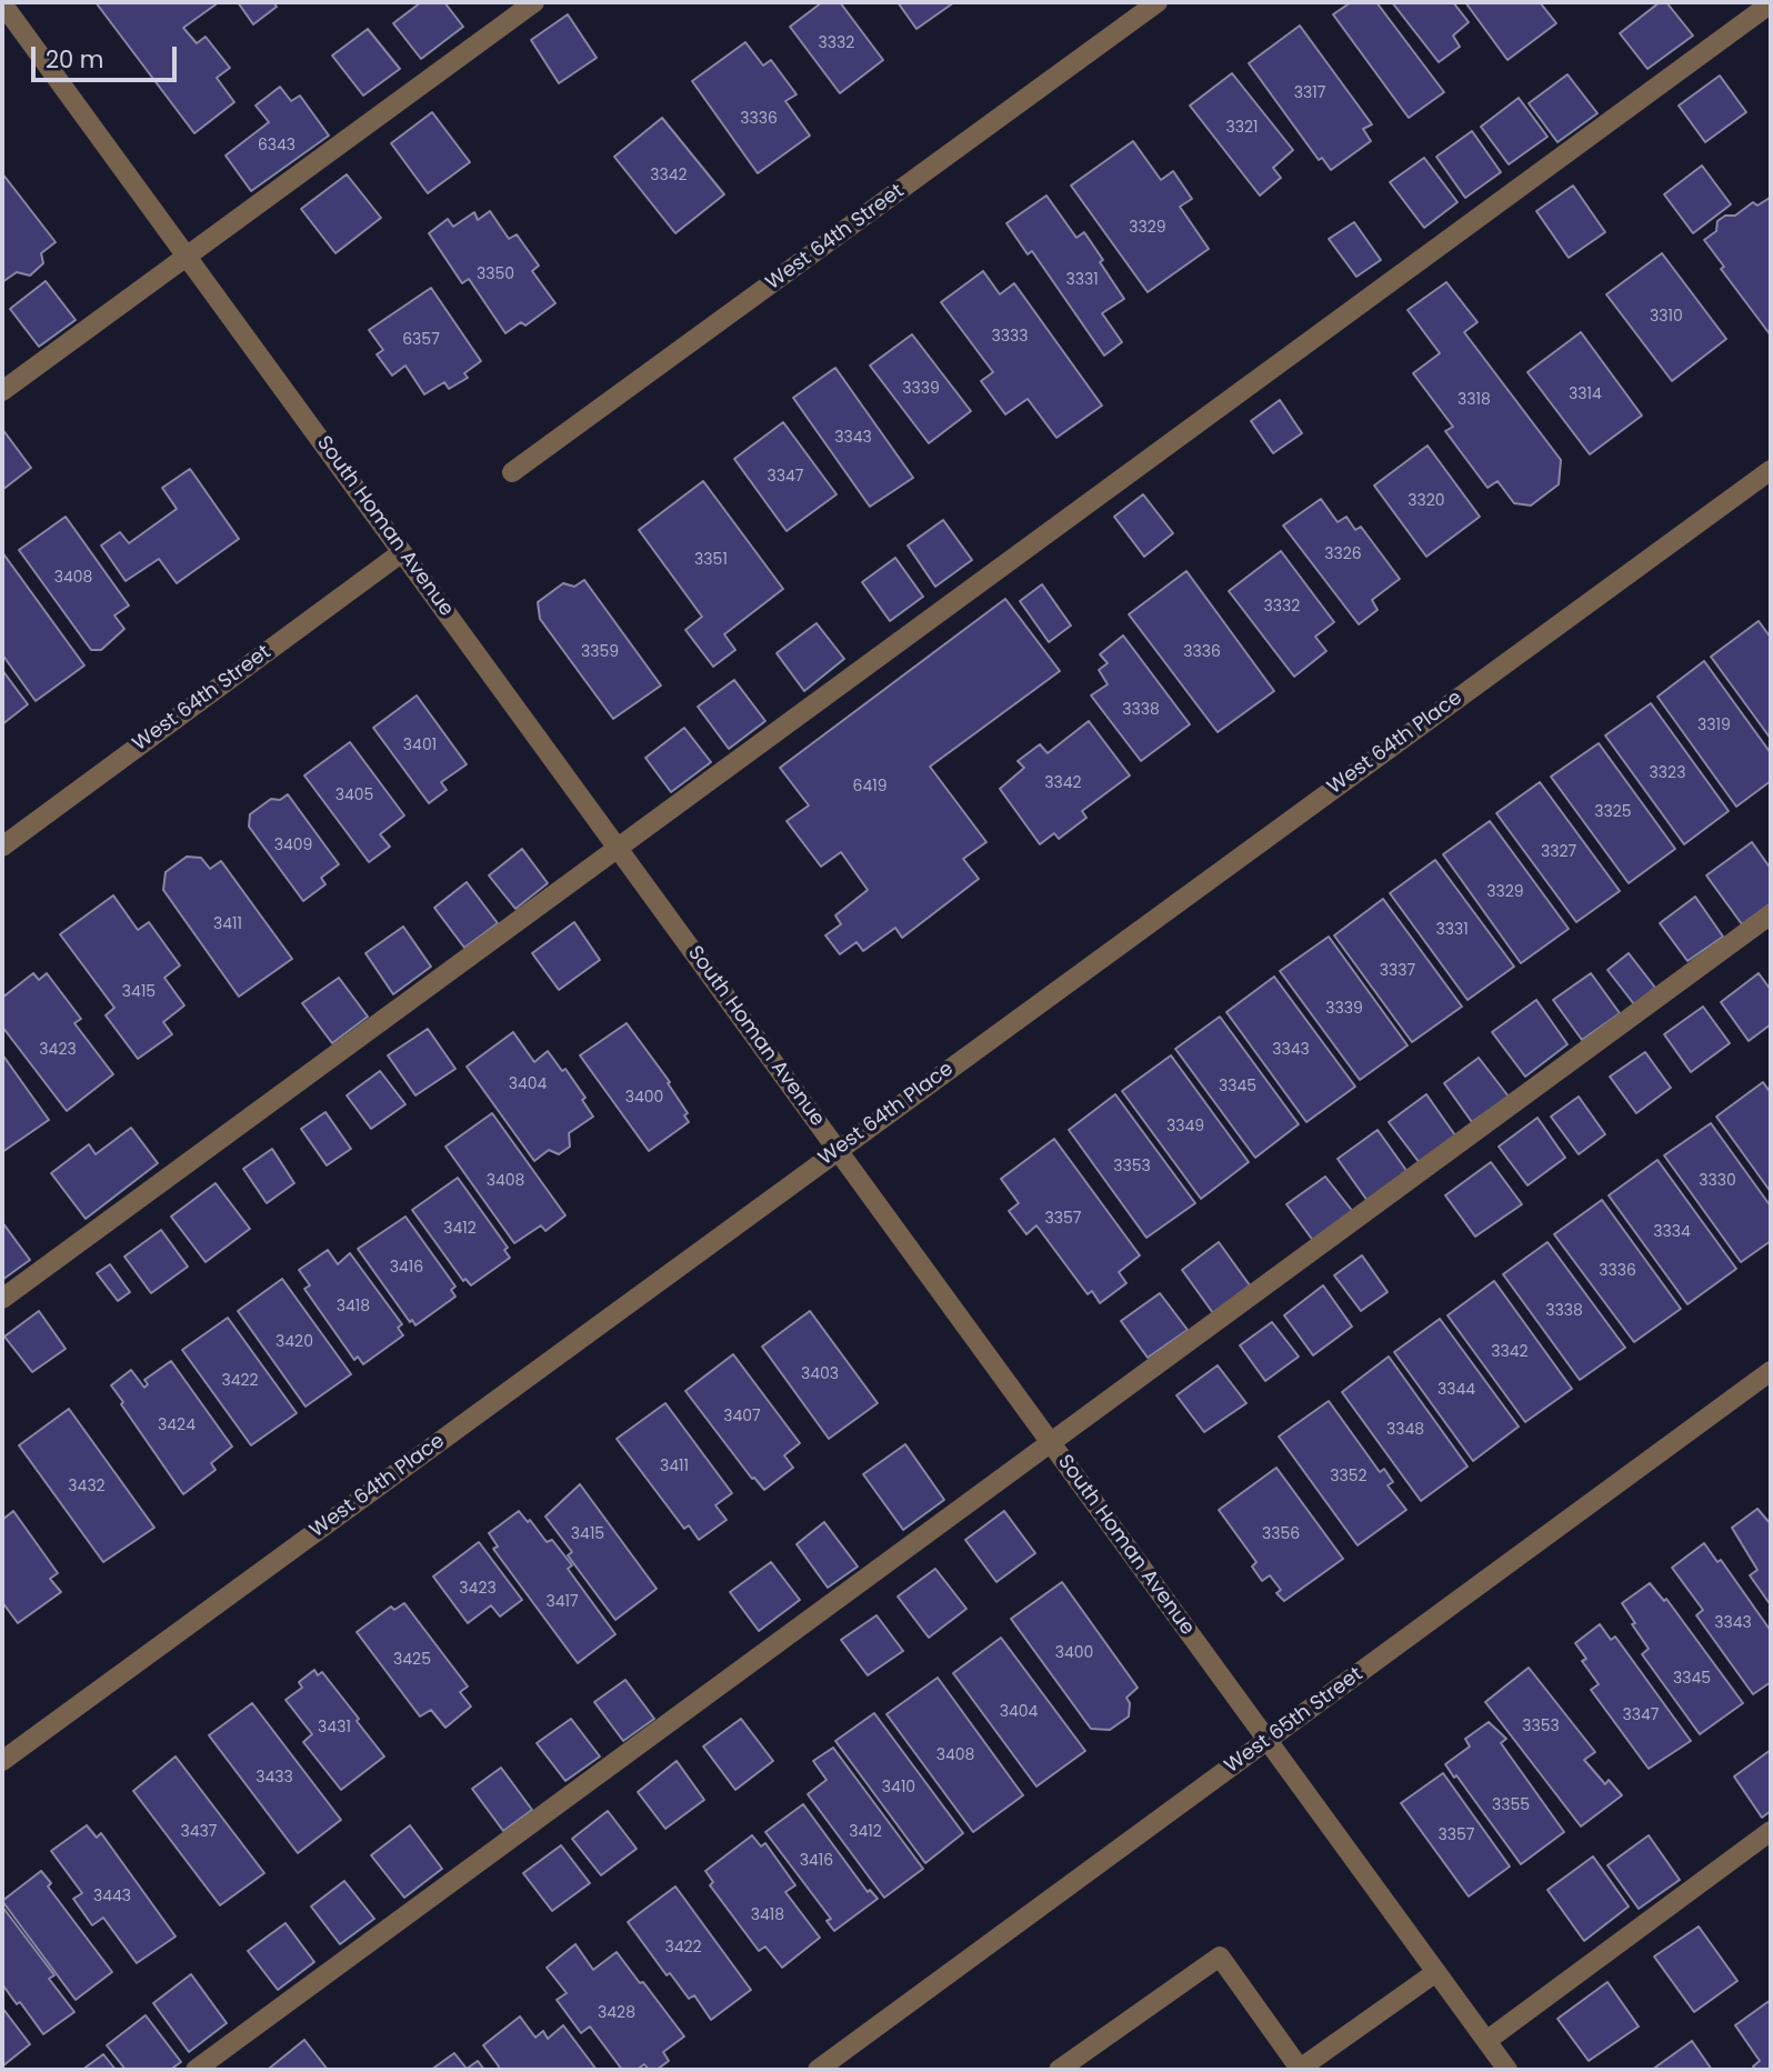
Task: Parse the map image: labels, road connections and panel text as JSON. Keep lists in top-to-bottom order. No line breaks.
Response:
{"streets":{"street":["West 64th Street","South Homan Avenue","West 64th Place","West 65th Street"]},"crossings":[["West 64th Street","South Homan Avenue"],["South Homan Avenue","West 64th Place"],["South Homan Avenue","West 65th Street"]],"house_numbers":["3332","3317","3336","3321","6343","3342","3329","3350","3331","3310","3333","6357","3339","3314","3318","3343","3347","3320","3326","3351","3408","3332","3359","3336","3338","3319","3401","3323","3342","6419","3405","3325","3409","3327","3329","3411","3331","3337","3415","3339","3423","3343","3404","3345","3400","3349","3353","3408","3330","3357","3412","3334","3416","3336","3418","3338","3420","3342","3403","3422","3344","3407","3424","3348","3411","3352","3432","3415","3356","3423","3417","3343","3400","3425","3345","3404","3347","3353","3431","3408","3433","3410","3355","3437","3412","3357","3416","3443","3418","3422","3428"],"scale_bar":"20 m"}
